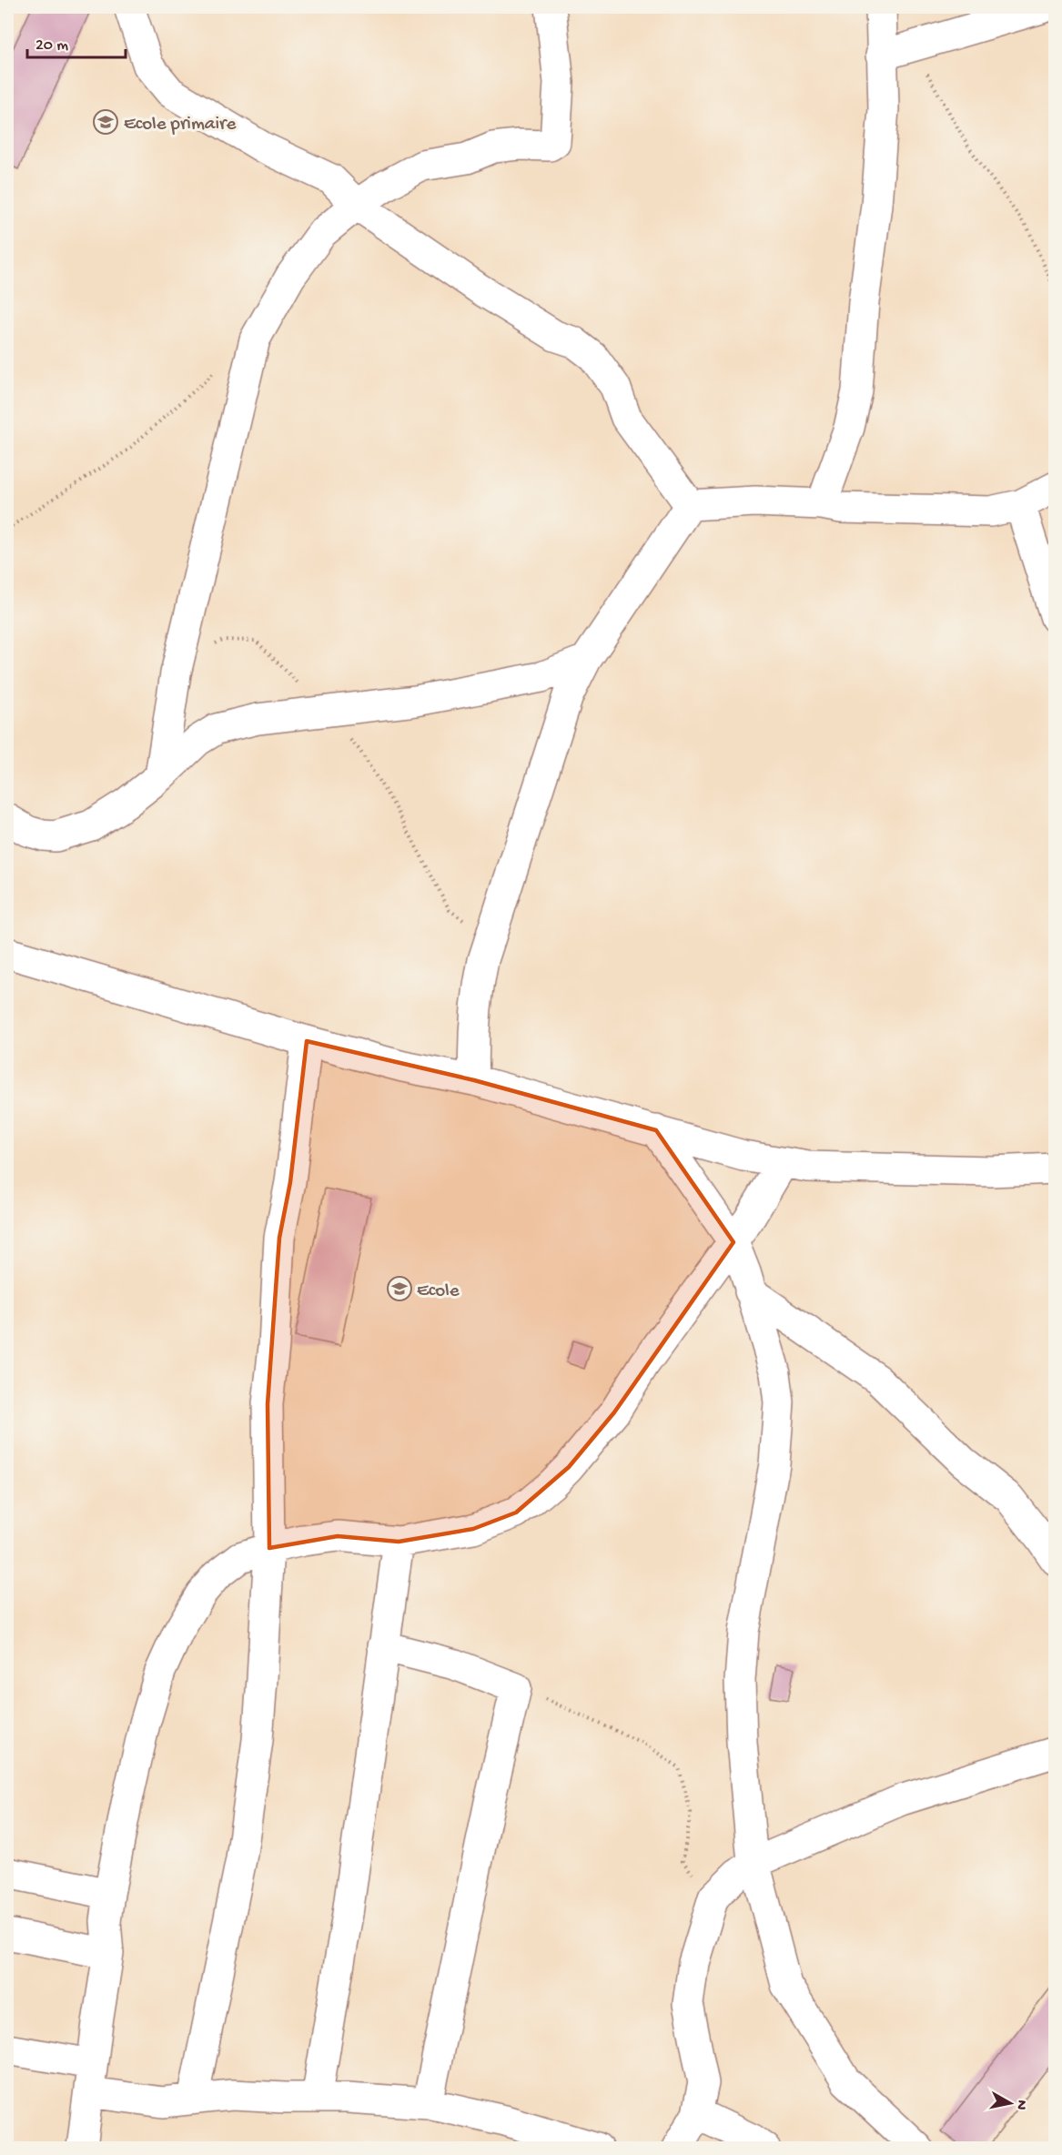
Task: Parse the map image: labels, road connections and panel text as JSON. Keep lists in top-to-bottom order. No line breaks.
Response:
{"places":{"school or university":["Ecole primaire","Ecole"]},"scale_bar":"20 m","north":"right"}
